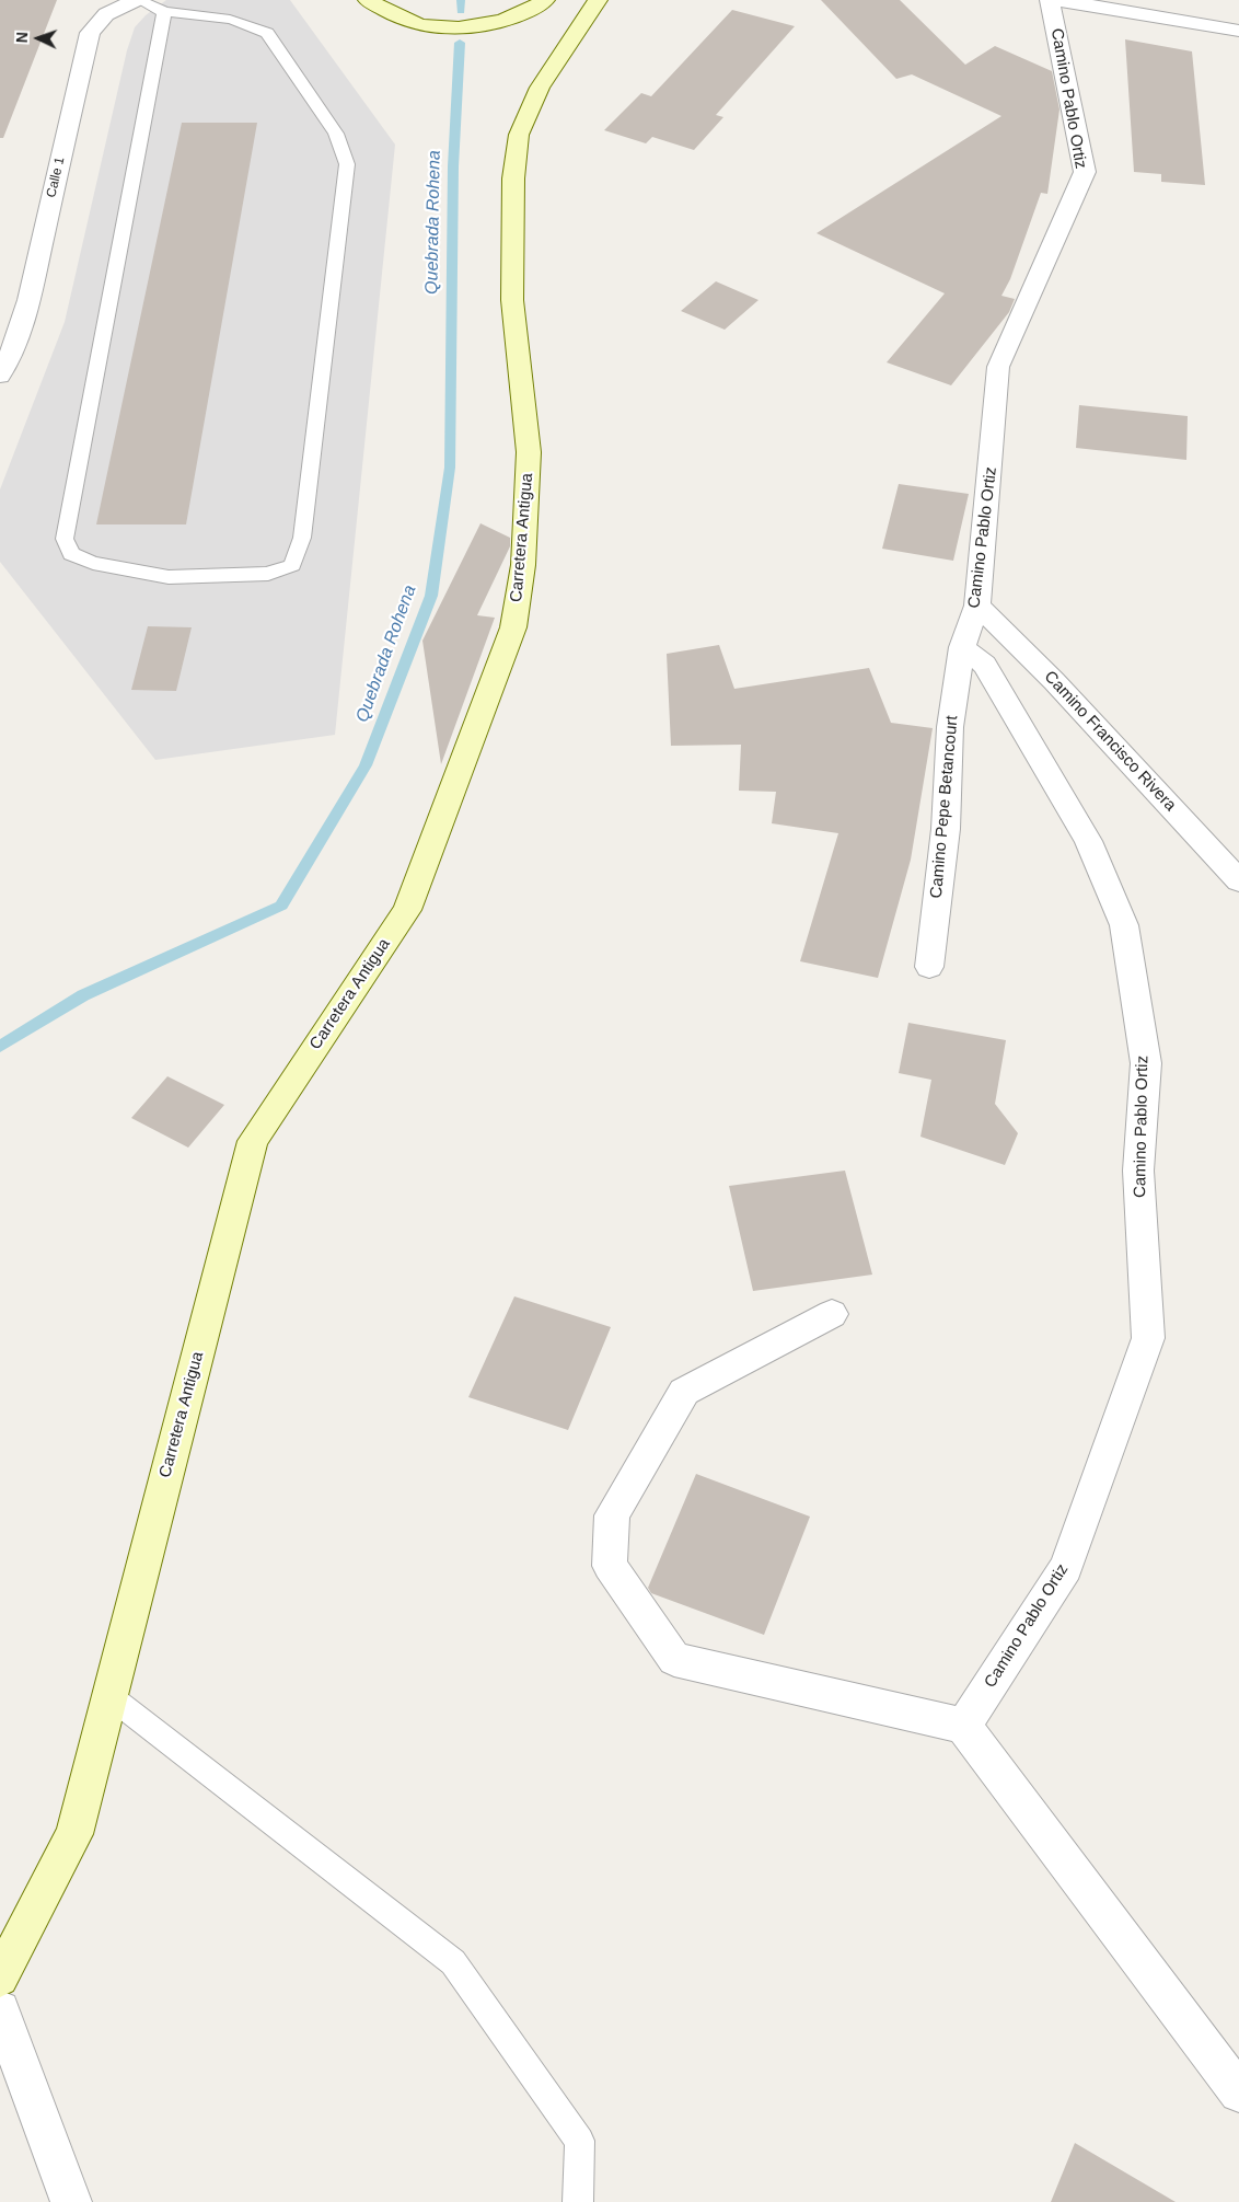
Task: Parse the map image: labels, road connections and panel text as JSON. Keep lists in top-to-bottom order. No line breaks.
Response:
{"streets":{"street":["Camino Pablo Ortiz","Calle 1","Carretera Antigua","Camino Francisco Rivera","Camino Pepe Betancourt"]},"crossings":[["Camino Pablo Ortiz","Camino Francisco Rivera"],["Camino Pablo Ortiz","Camino Pepe Betancourt"]],"water":["Quebrada Rohena"],"north":"left"}
